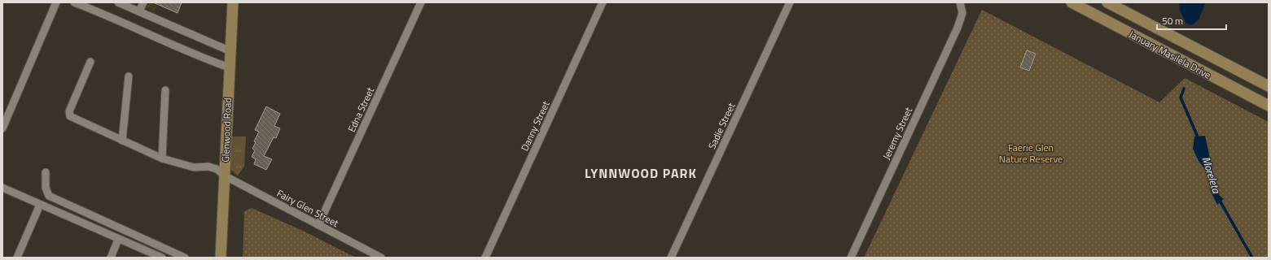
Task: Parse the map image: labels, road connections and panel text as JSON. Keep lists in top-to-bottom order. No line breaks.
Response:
{"streets":{"main road":["January Masilela Drive","Glenwood Road"],"street":["Edna Street","Danny Street","Sadie Street","Jeremy Street","Fairy Glen Street"]},"crossings":[["Edna Street","Fairy Glen Street"],["Glenwood Road","Fairy Glen Street"]],"districts":["LYNNWOOD PARK"],"water":["Moreleta"],"parks":["Faerie Glen Nature Reserve"],"scale_bar":"50 m"}
